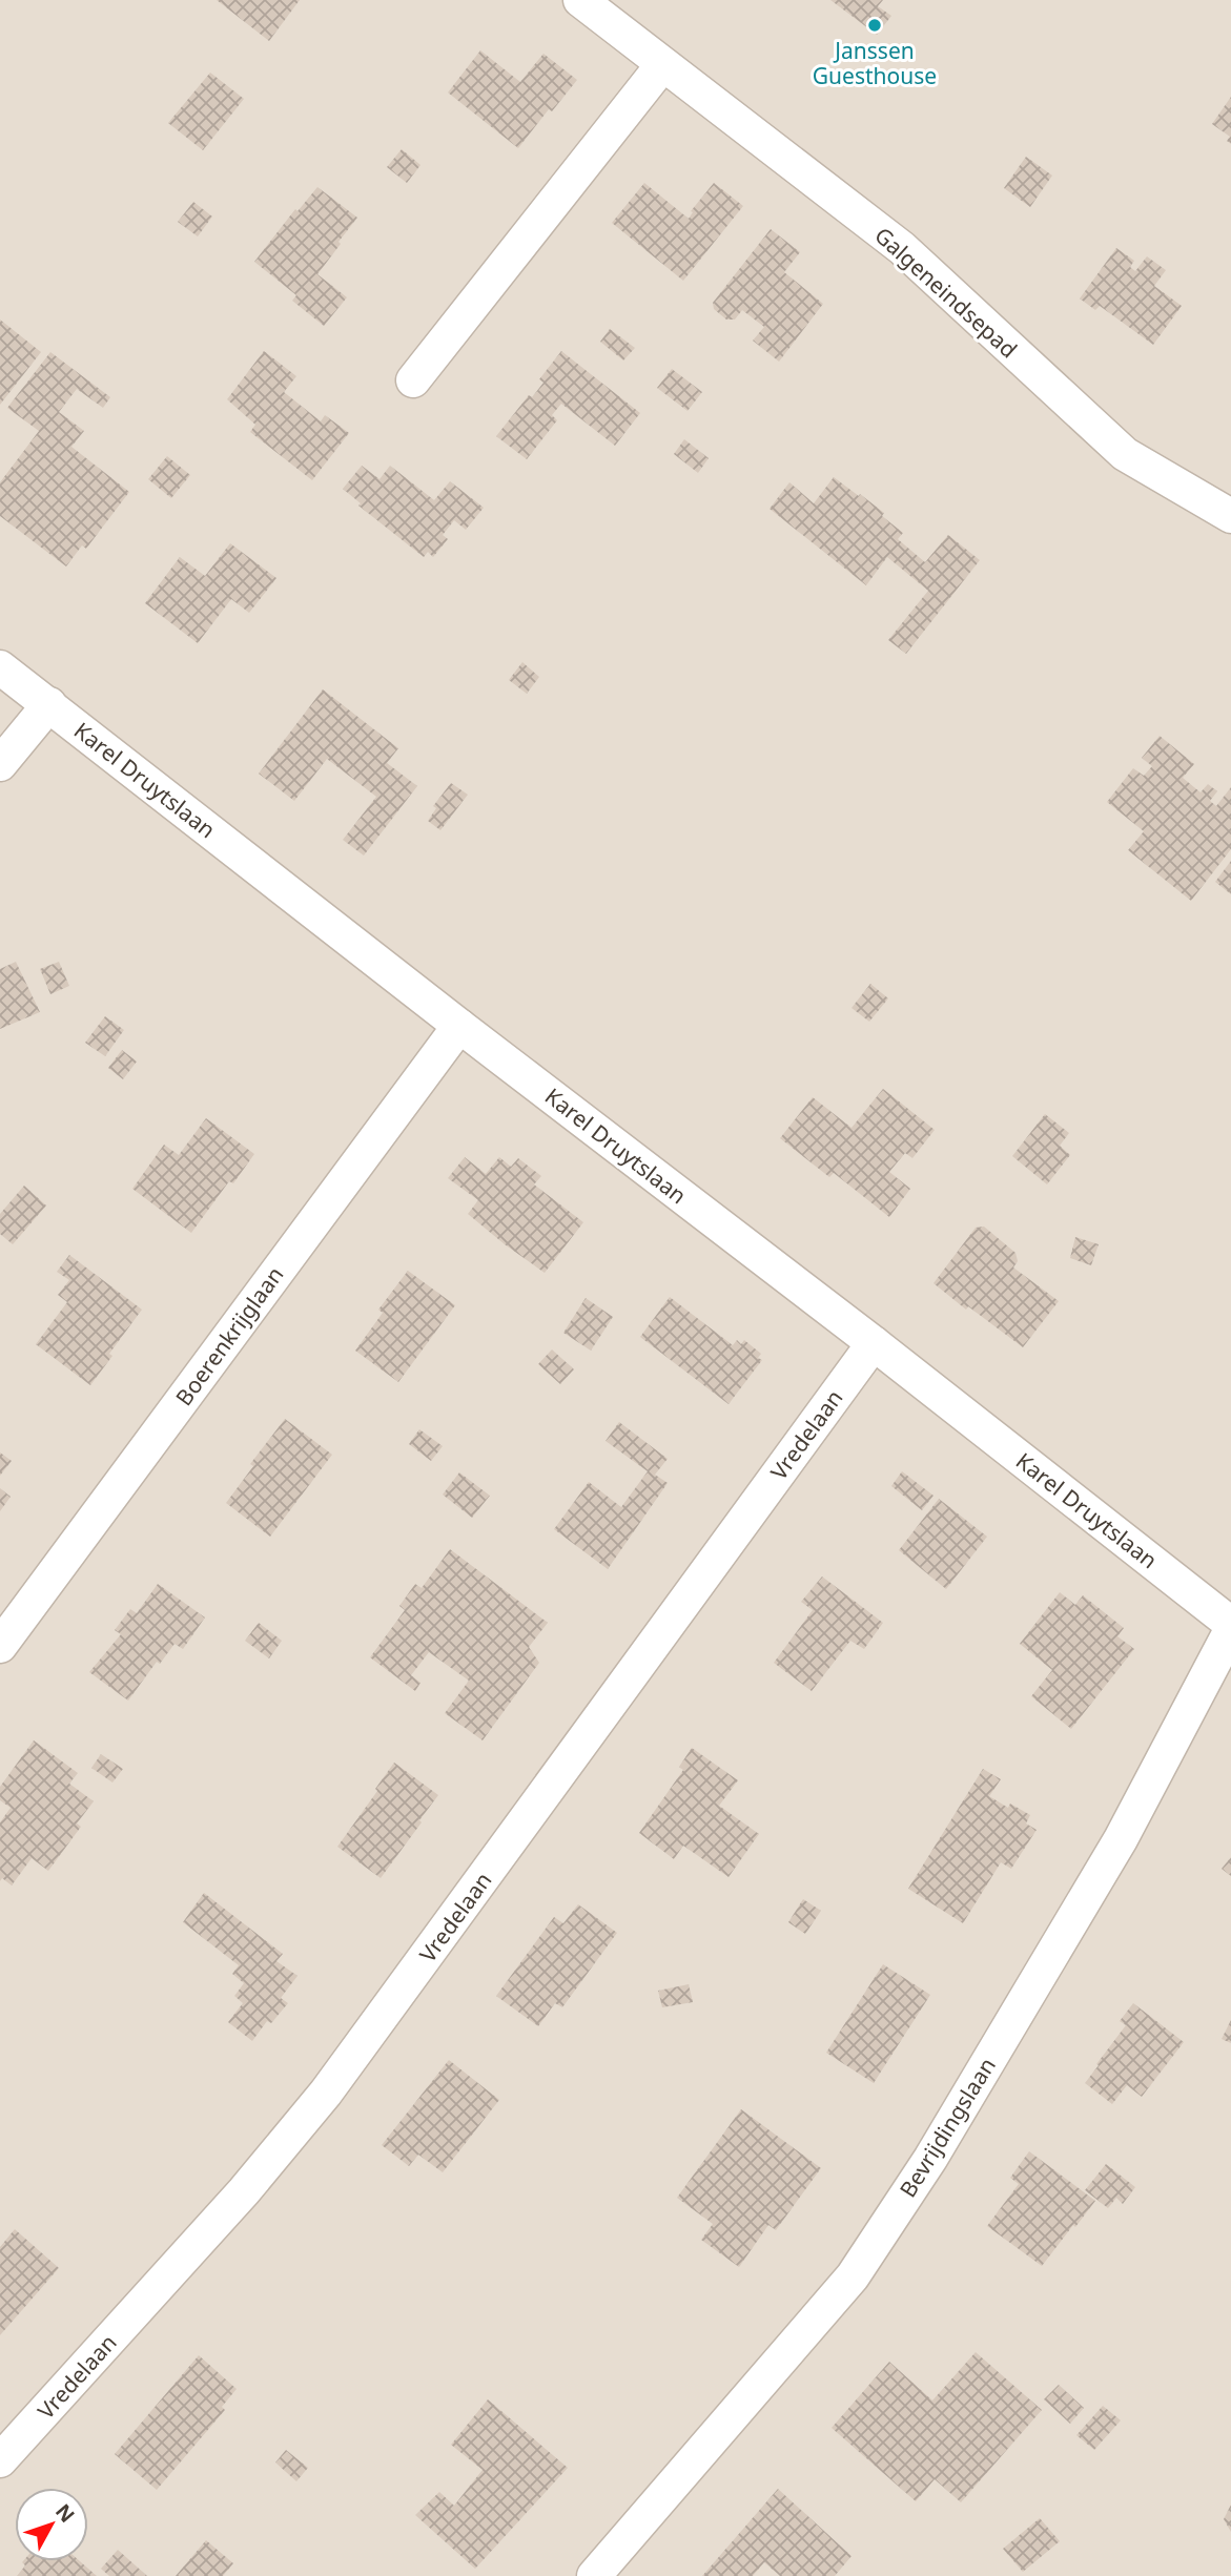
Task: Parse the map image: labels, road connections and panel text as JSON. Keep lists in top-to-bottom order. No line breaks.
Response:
{"streets":{"street":["Galgeneindsepad","Karel Druytslaan","Boerenkrijglaan","Vredelaan","Bevrijdingslaan"]},"crossings":[["Karel Druytslaan","Boerenkrijglaan"],["Karel Druytslaan","Vredelaan"]],"places":["Janssen Guesthouse"],"north":"top right"}
